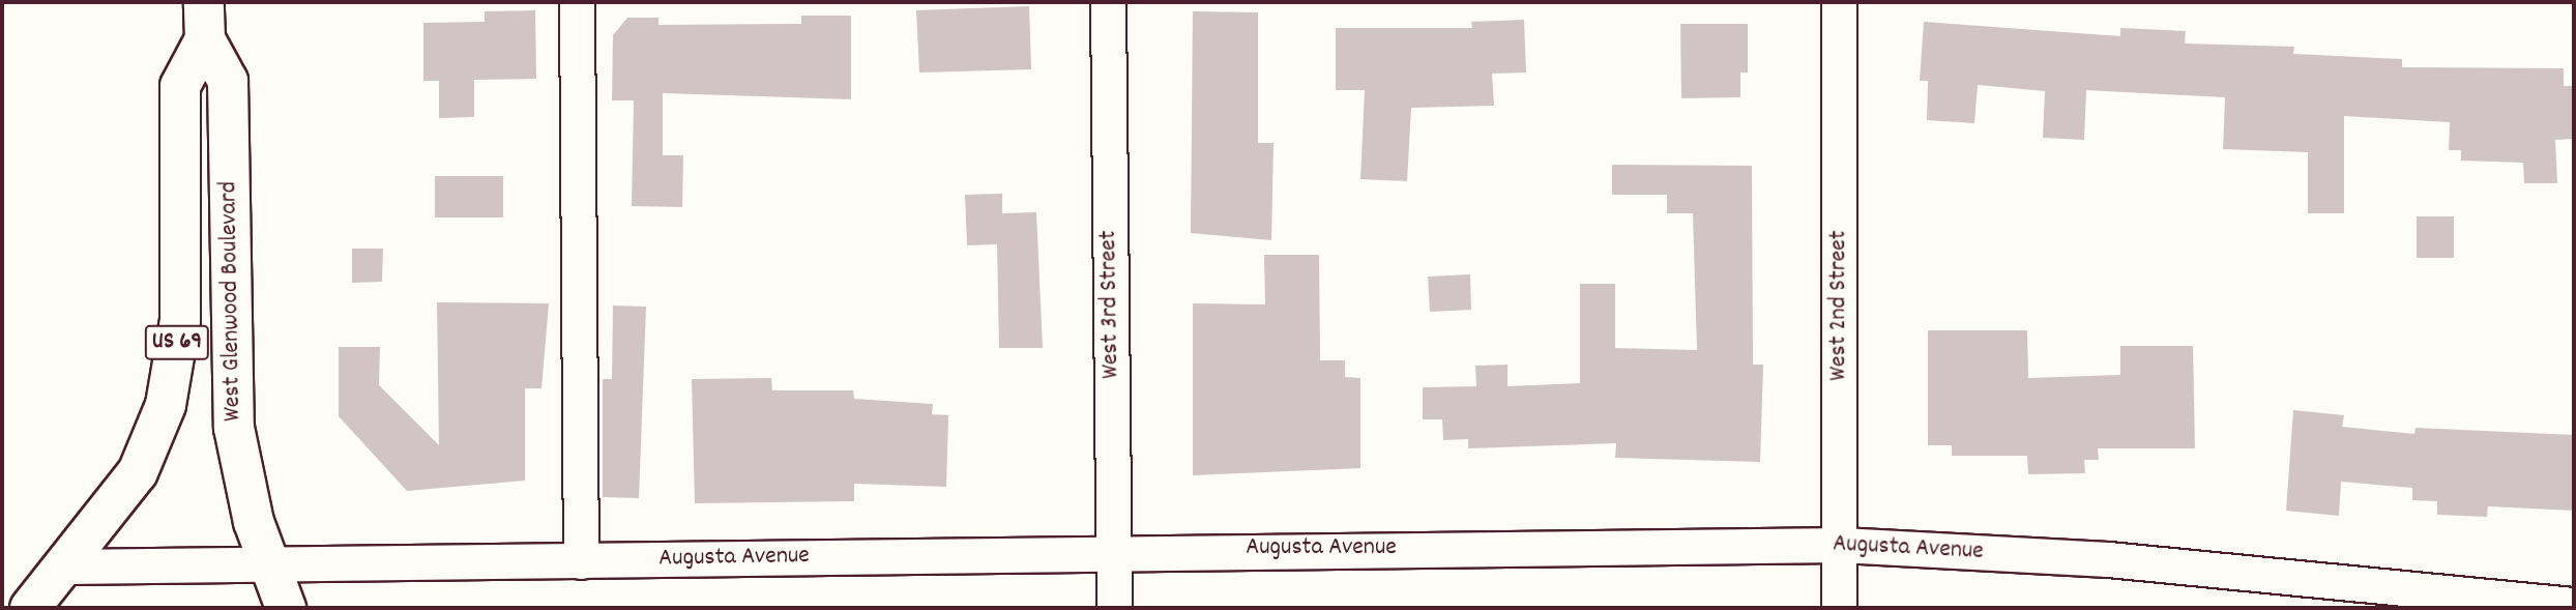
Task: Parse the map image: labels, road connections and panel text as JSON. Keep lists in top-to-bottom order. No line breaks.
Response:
{"streets":{"main road":["West Glenwood Boulevard","US 69"],"street":["West 3rd Street","West 2nd Street","Augusta Avenue"]},"crossings":[["West Glenwood Boulevard","US 69"],["West Glenwood Boulevard","Augusta Avenue"],["West 3rd Street","Augusta Avenue"],["West 2nd Street","Augusta Avenue"],["US 69","Augusta Avenue"]]}
